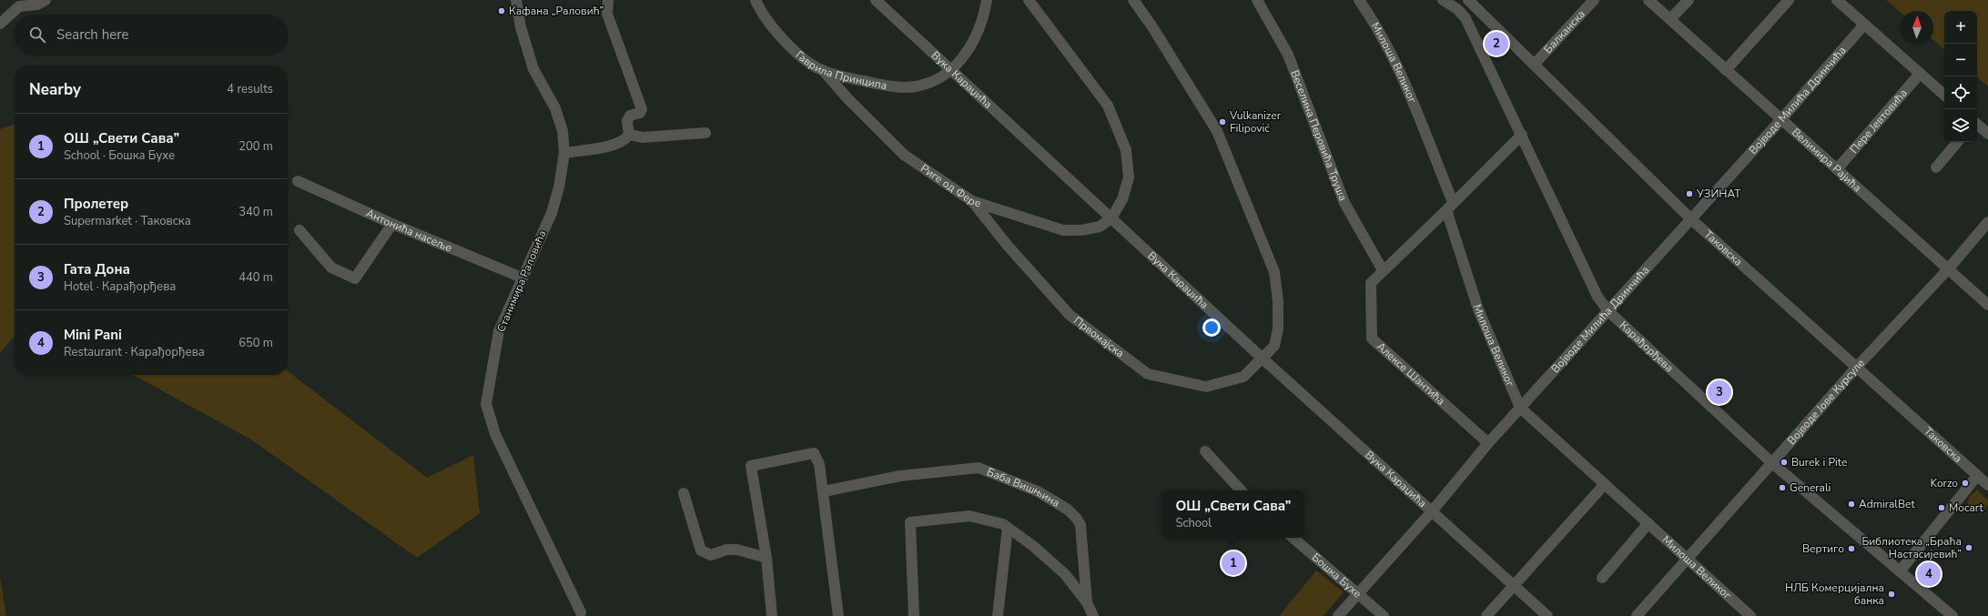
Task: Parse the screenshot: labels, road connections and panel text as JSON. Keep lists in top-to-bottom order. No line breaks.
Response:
{"streets":{"street":["Балканска","Милоша Великог","Гаврила Принципа","Вука Караџића","Војводе Милића Дринчића","Пере Јевтовића","Веселина Перовића Труша","Велимира Рајића","Риге од Фере","Антонића насеље","Таковска","Станимира Раловића","Првомајска","Карађорђева","Алексе Шантића","Војводе Јове Курсуле","Баба Вишњина","Бошка Бухе"]},"crossings":[["Балканска","Таковска"],["Милоша Великог","Војводе Милића Дринчића"],["Милоша Великог","Алексе Шантића"],["Милоша Великог","Војводе Јове Курсуле"],["Гаврила Принципа","Вука Караџића"],["Гаврила Принципа","Риге од Фере"],["Вука Караџића","Војводе Милића Дринчића"],["Вука Караџића","Риге од Фере"],["Вука Караџића","Првомајска"],["Војводе Милића Дринчића","Велимира Рајића"],["Војводе Милића Дринчића","Таковска"],["Војводе Милића Дринчића","Карађорђева"],["Војводе Милића Дринчића","Алексе Шантића"],["Војводе Милића Дринчића","Бошка Бухе"],["Пере Јевтовића","Велимира Рајића"],["Веселина Перовића Труша","Алексе Шантића"],["Велимира Рајића","Војводе Јове Курсуле"],["Риге од Фере","Првомајска"],["Антонића насеље","Станимира Раловића"],["Таковска","Војводе Јове Курсуле"],["Карађорђева","Алексе Шантића"],["Карађорђева","Војводе Јове Курсуле"]],"places":["Кафана „Раловић”","Vulkanizer Filipović","УЗИНАТ","Burek i Pite","Korzo","Generali","AdmiralBet","Mocart","Библиотека „Браћа Настасијевић”","Вертиго","НЛБ Комерцијална банка"],"north":"top","page":{"map_buttons":["+","−"],"search":"Search here","pins":["2","3","1","4"],"heading":["Nearby","4 results"],"list":[{"mark":"1","name":"ОШ „Свети Сава”","note":"School · Бошка Бухе","value":"200 m"},{"mark":"2","name":"Пролетер","note":"Supermarket · Таковска","value":"340 m"},{"mark":"3","name":"Гата Дона","note":"Hotel · Карађорђева","value":"440 m"},{"mark":"4","name":"Mini Pani","note":"Restaurant · Карађорђева","value":"650 m"}],"popup":["ОШ „Свети Сава”","School"]}}
